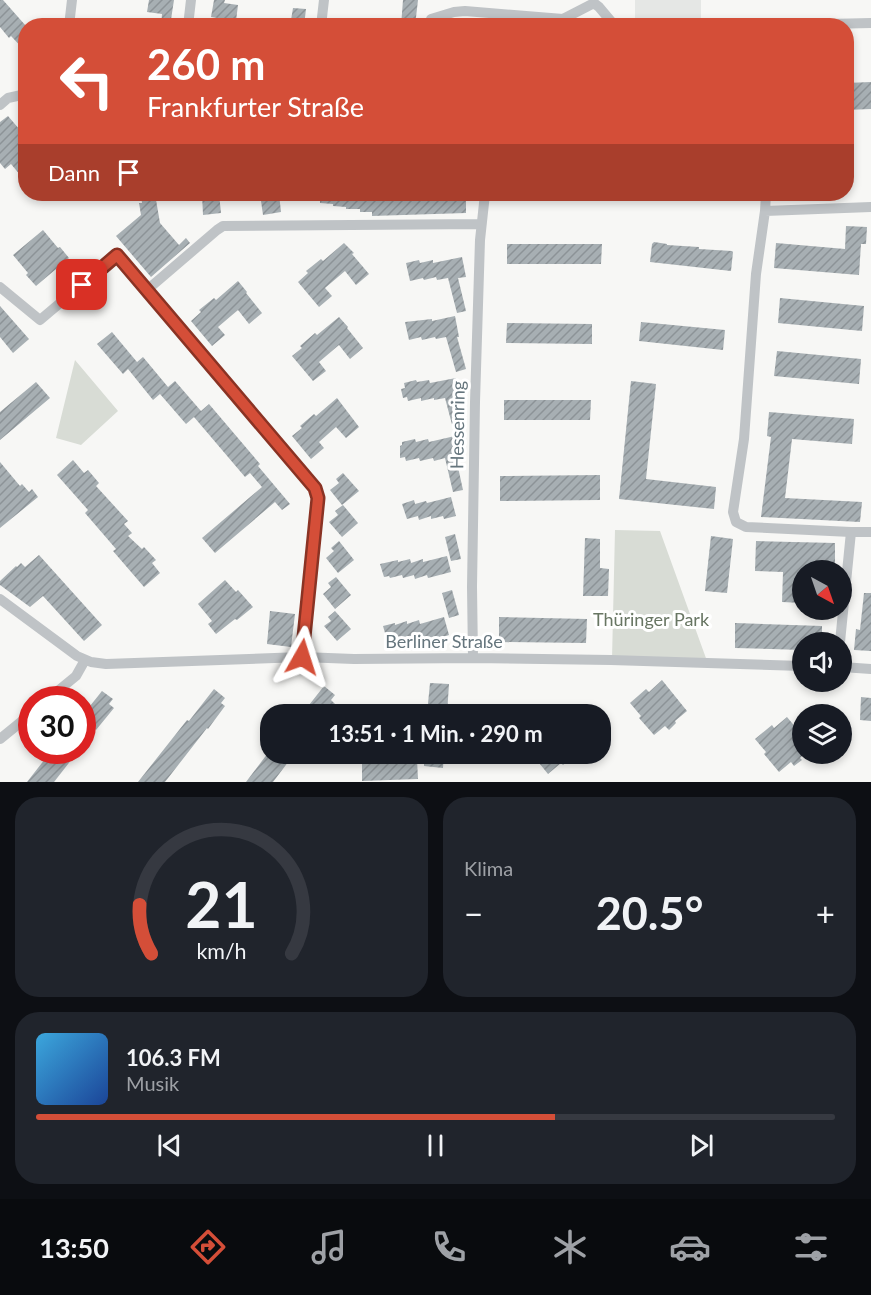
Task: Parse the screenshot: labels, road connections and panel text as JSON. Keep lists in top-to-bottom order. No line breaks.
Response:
{"streets":{"street":["Hessenring","Berliner Straße"]},"crossings":[["Hessenring","Berliner Straße"]],"parks":["Thüringer Park"],"north":"bottom right","page":{"turn":["260 m","Frankfurter Straße"],"then":"Dann","limit":"30","trip":"13:51 · 1 Min. · 290 m","tile":"Klima","heat":["−","20.5°","+"],"song":["106.3 FM","Musik"],"tabs":"13:50","gauge":["21","km/h"]}}
